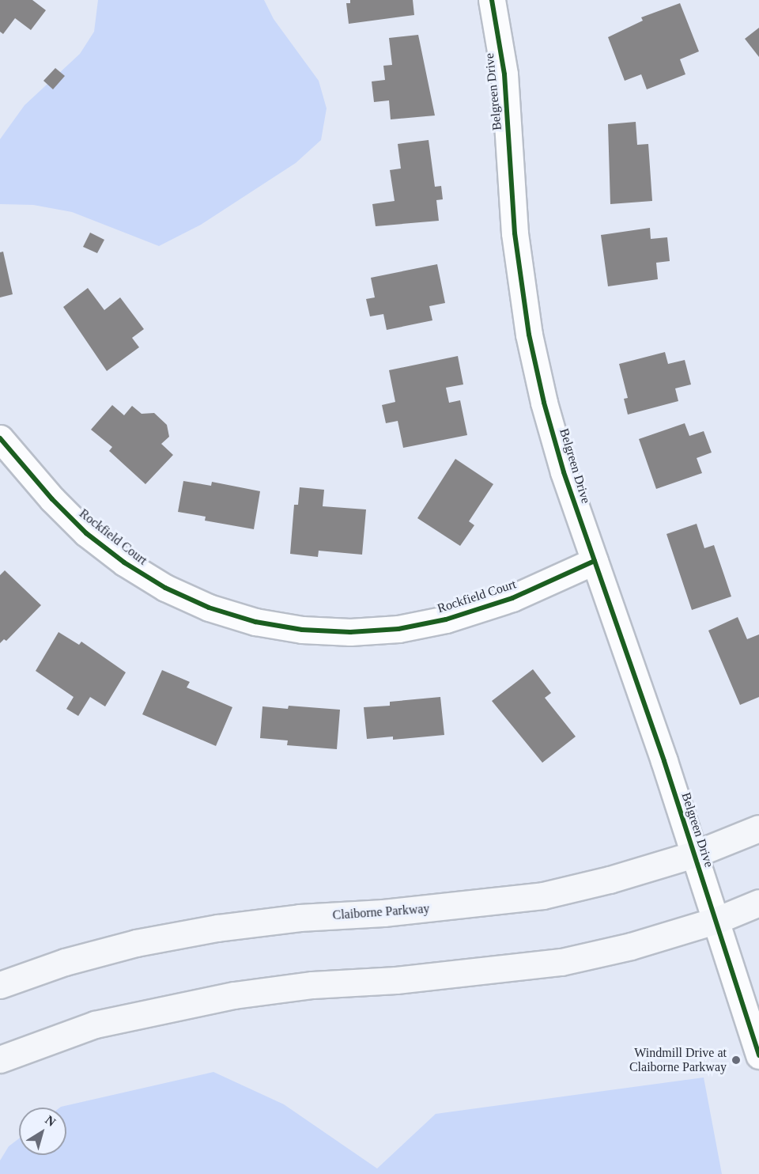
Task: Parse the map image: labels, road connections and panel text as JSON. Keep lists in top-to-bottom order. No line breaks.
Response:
{"streets":{"main road":["Claiborne Parkway"],"street":["Belgreen Drive","Rockfield Court"]},"crossings":[["Belgreen Drive","Rockfield Court"],["Belgreen Drive","Claiborne Parkway"]],"places":["Windmill Drive at Claiborne Parkway"],"north":"top right"}
